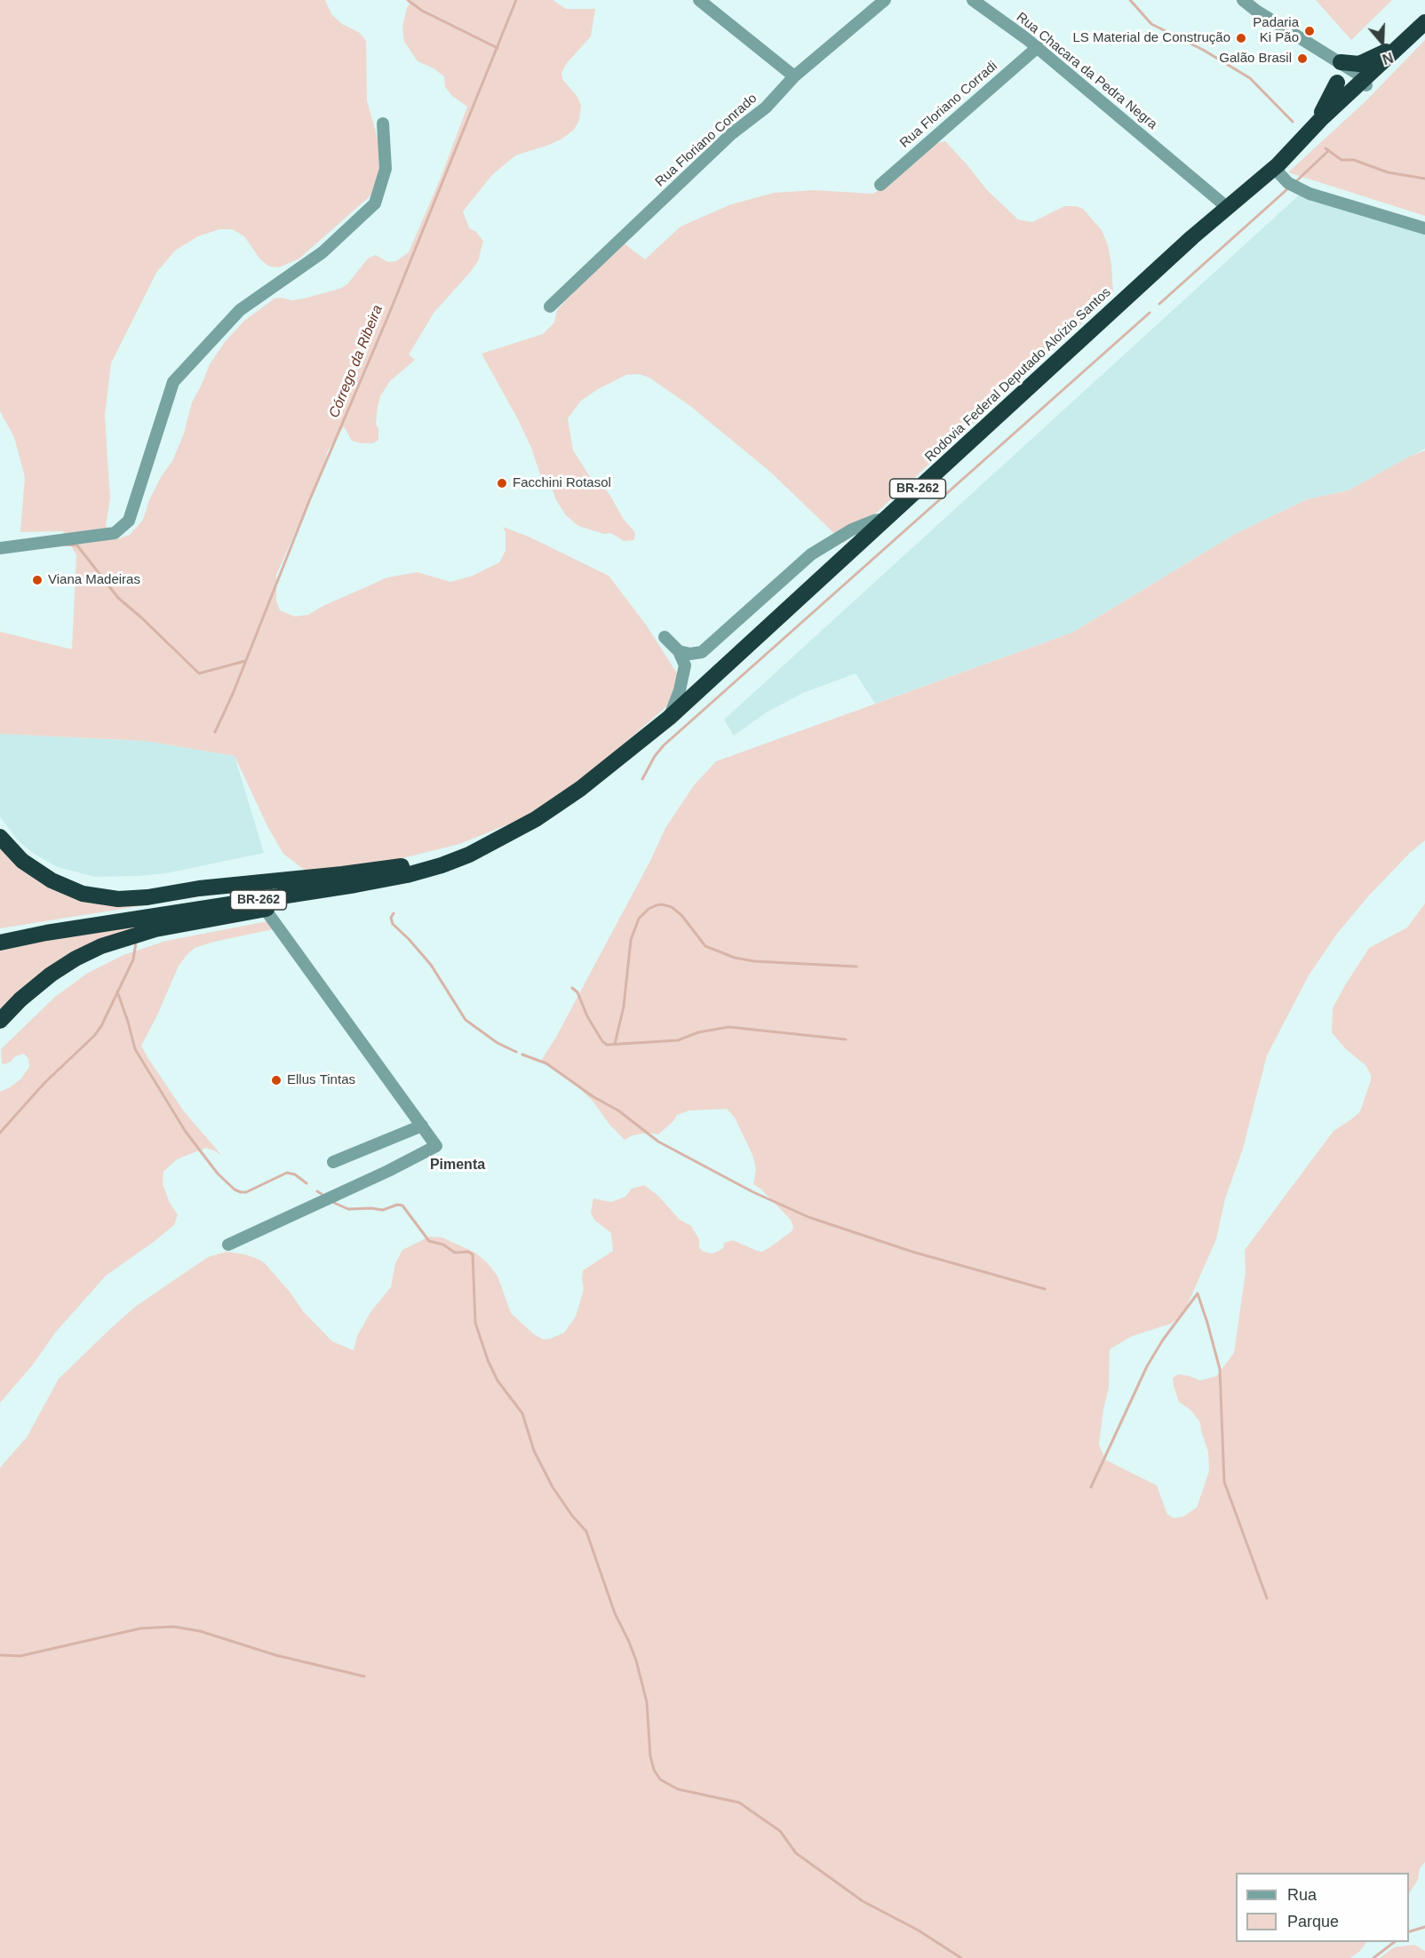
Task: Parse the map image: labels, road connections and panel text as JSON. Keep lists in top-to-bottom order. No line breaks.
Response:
{"streets":{"highway":["Rodovia Federal Deputado Aloízio Santos","BR-262"],"street":["Rua Chacara da Pedra Negra","Rua Floriano Corradi","Rua Floriano Conrado"]},"crossings":[["Rua Chacara da Pedra Negra","Rua Floriano Corradi"],["Rua Chacara da Pedra Negra","Rodovia Federal Deputado Aloízio Santos"],["Rodovia Federal Deputado Aloízio Santos","BR-262"]],"districts":["Pimenta"],"water":["Córrego da Ribeira"],"places":["Padaria Ki Pão","LS Material de Construção","Galão Brasil","Facchini Rotasol","Viana Madeiras","Ellus Tintas"],"legend":["Rua","Parque"],"north":"bottom"}
